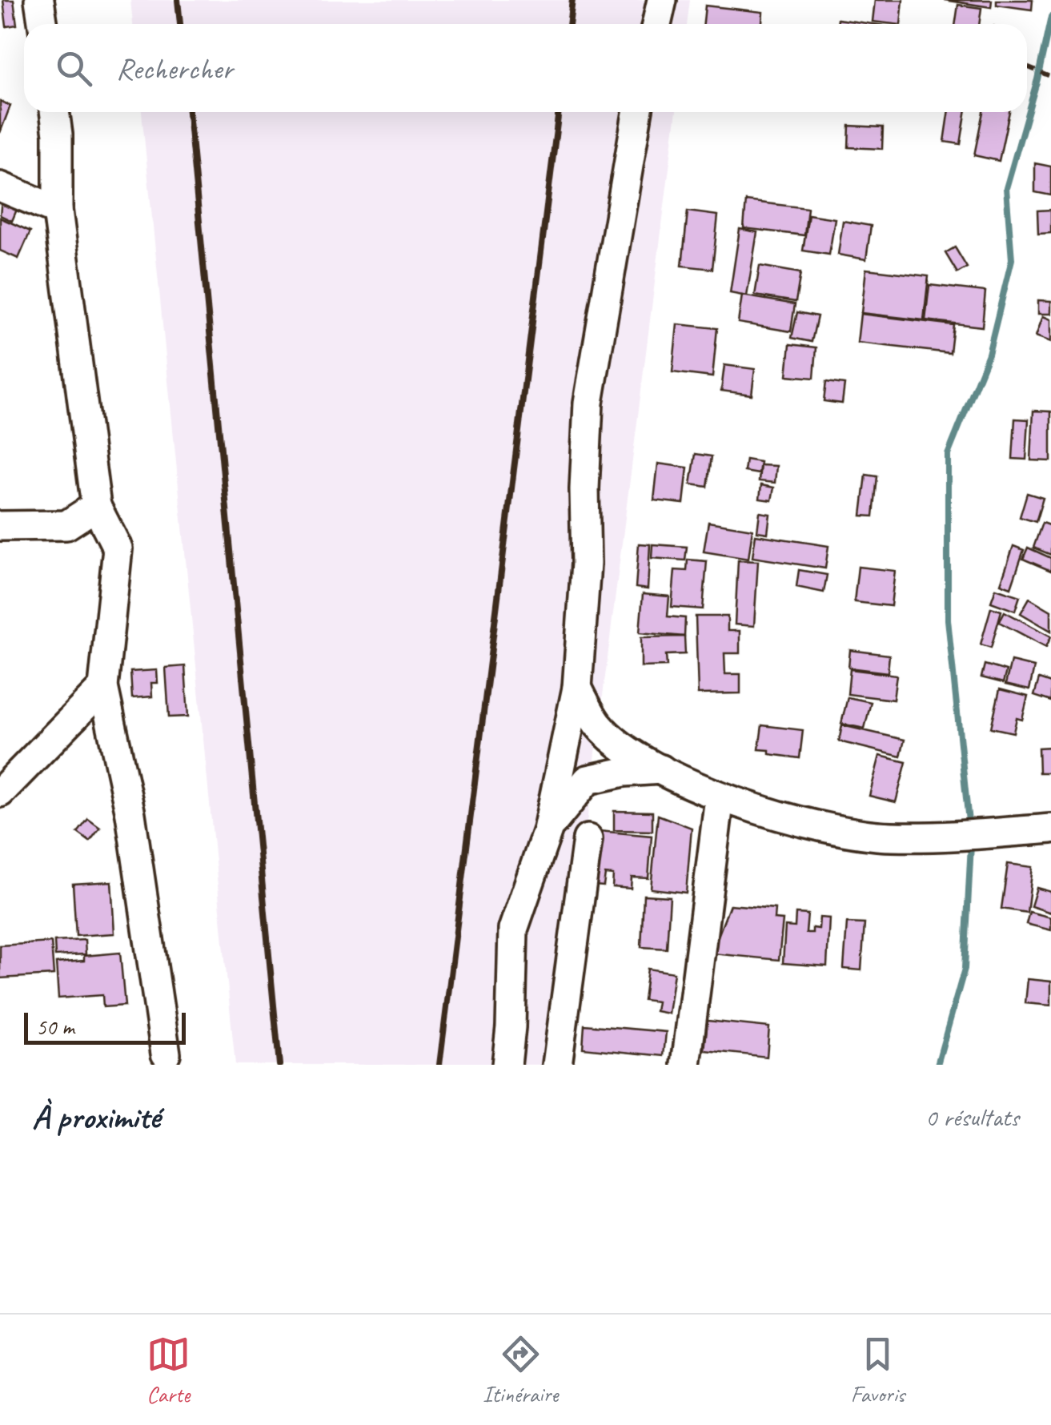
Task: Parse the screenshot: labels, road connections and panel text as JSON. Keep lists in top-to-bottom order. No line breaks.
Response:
{"scale_bar":"50 m","page":{"search":"Rechercher","scale":"50 m","heading":["À proximité","0 résultats"],"nav":["Carte","Itinéraire","Favoris"]}}
